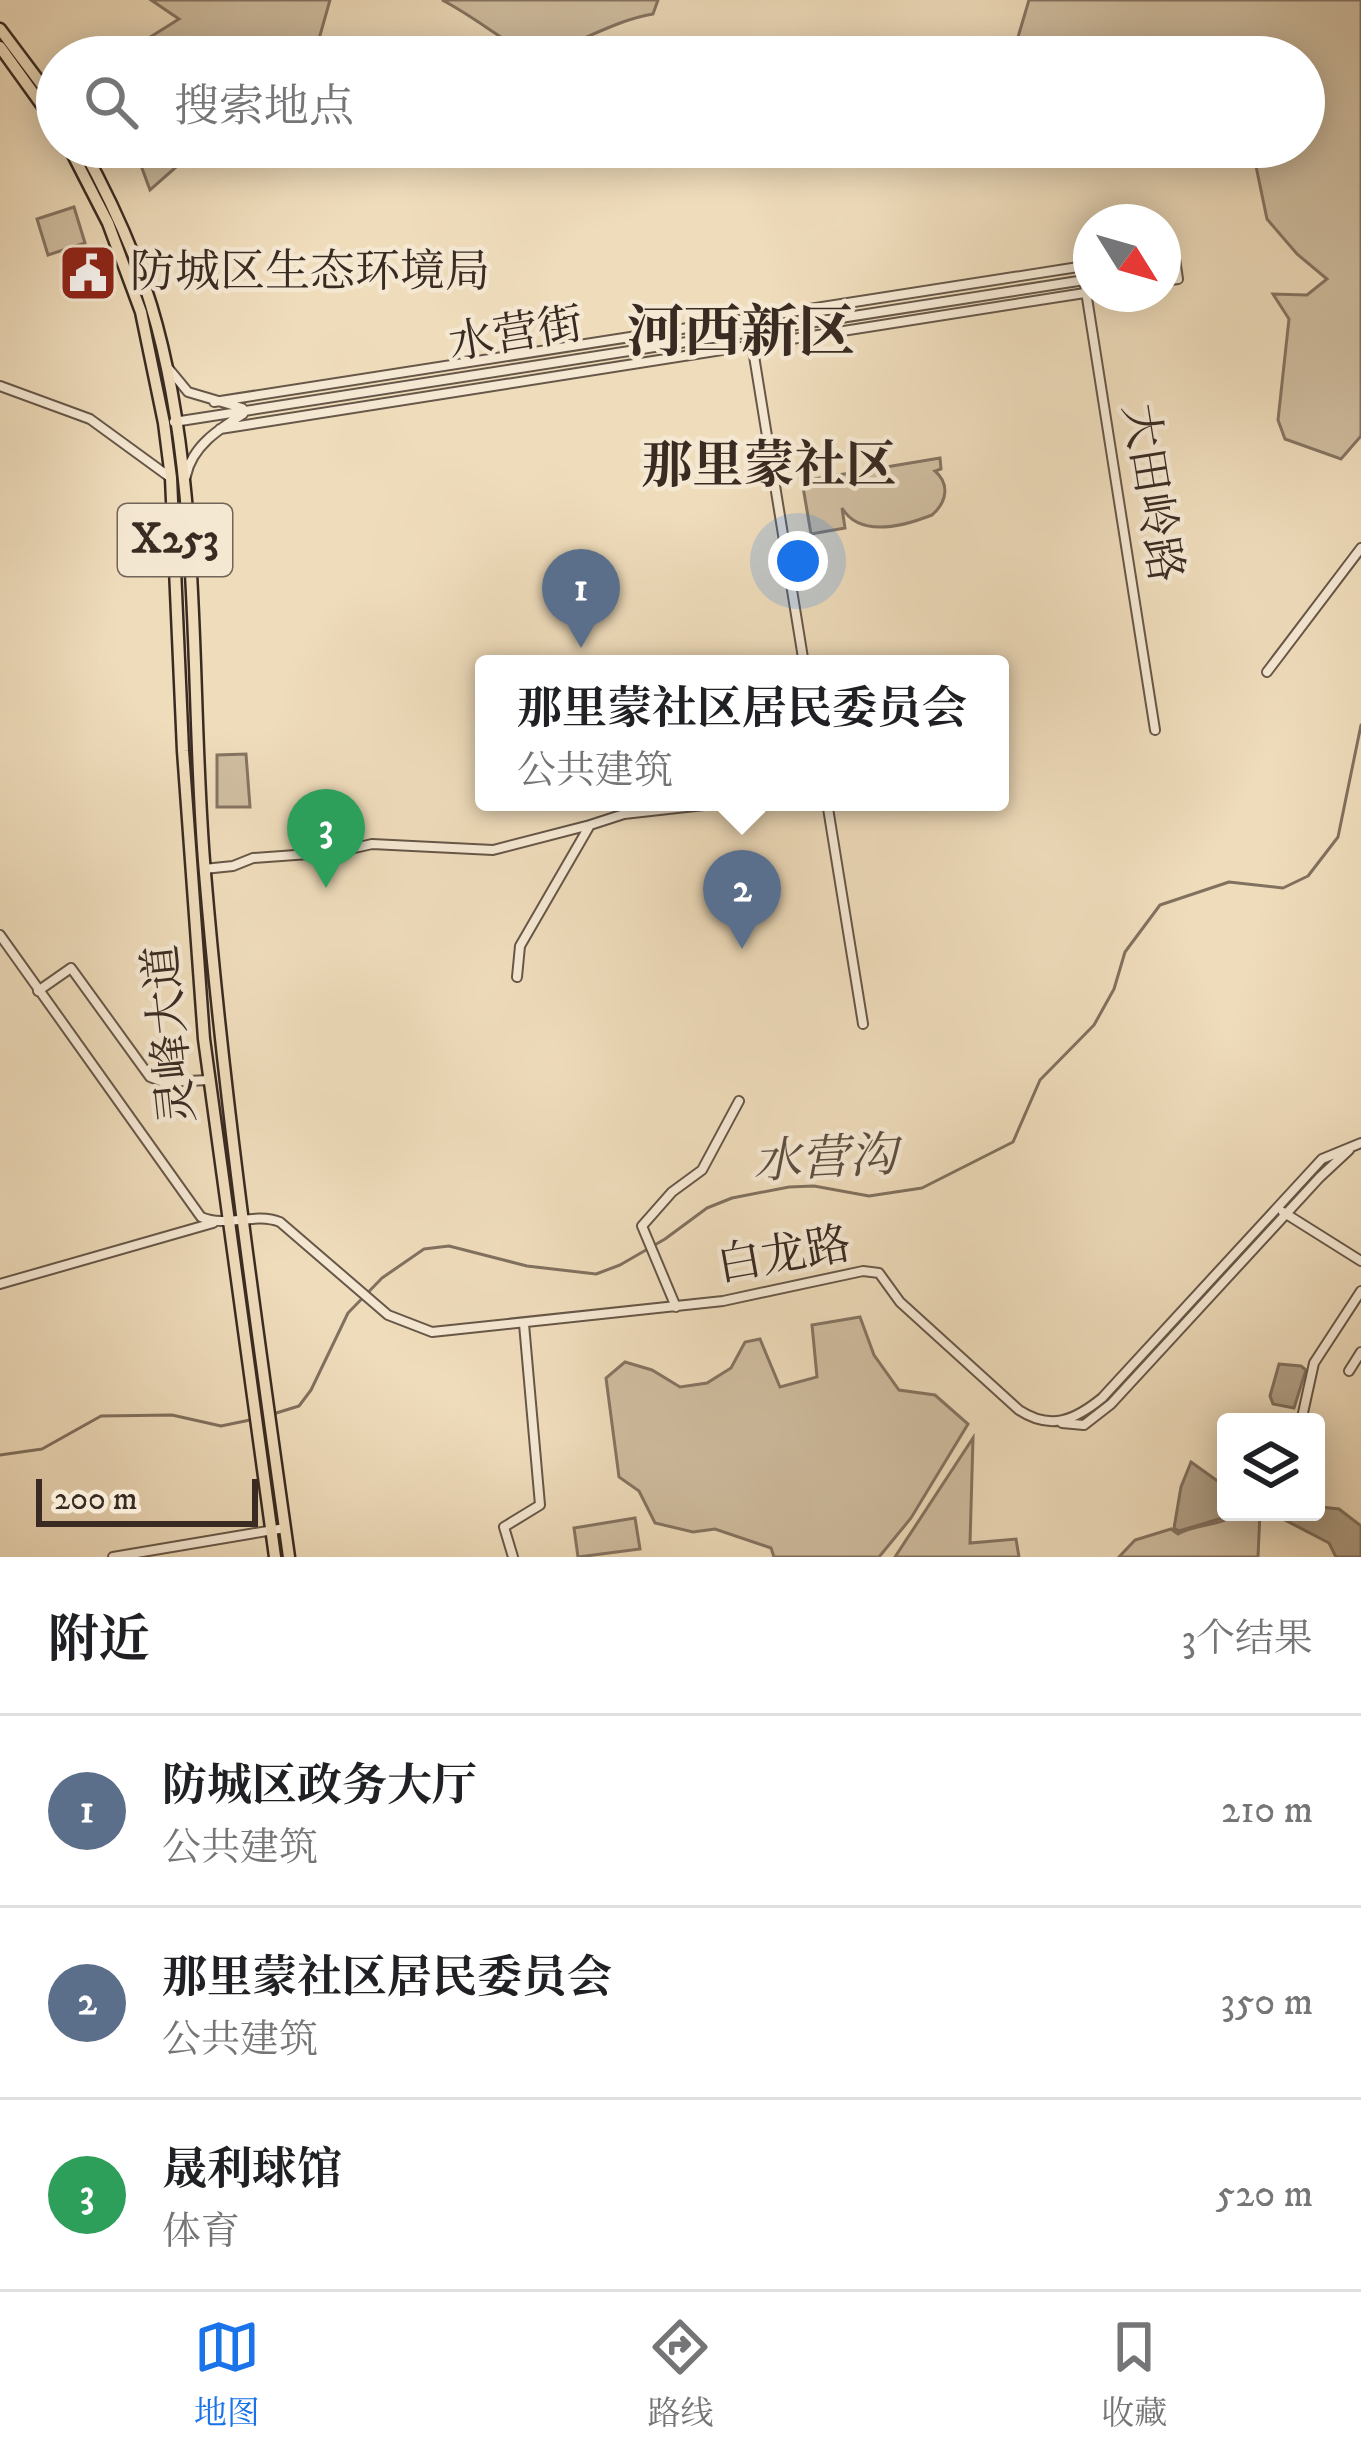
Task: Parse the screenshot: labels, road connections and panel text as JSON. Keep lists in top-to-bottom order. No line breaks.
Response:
{"streets":{"main road":["X253","灵峰大道"],"street":["水营街","大田岭路","白龙路"]},"crossings":[["水营街","X253"],["X253","灵峰大道"],["灵峰大道","白龙路"]],"districts":["河西新区","那里蒙社区"],"water":["水营沟"],"places":{"public building":["防城区生态环境局"]},"scale_bar":"200 m","north":"bottom right","page":{"search":"搜索地点","pins":["1","3","2"],"popup":["那里蒙社区居民委员会","公共建筑"],"scale":"200 m","heading":["附近","3个结果"],"list":[{"mark":"1","name":"防城区政务大厅","note":"公共建筑","value":"210 m"},{"mark":"2","name":"那里蒙社区居民委员会","note":"公共建筑","value":"350 m"},{"mark":"3","name":"晟利球馆","note":"体育","value":"520 m"}],"nav":["地图","路线","收藏"]}}
